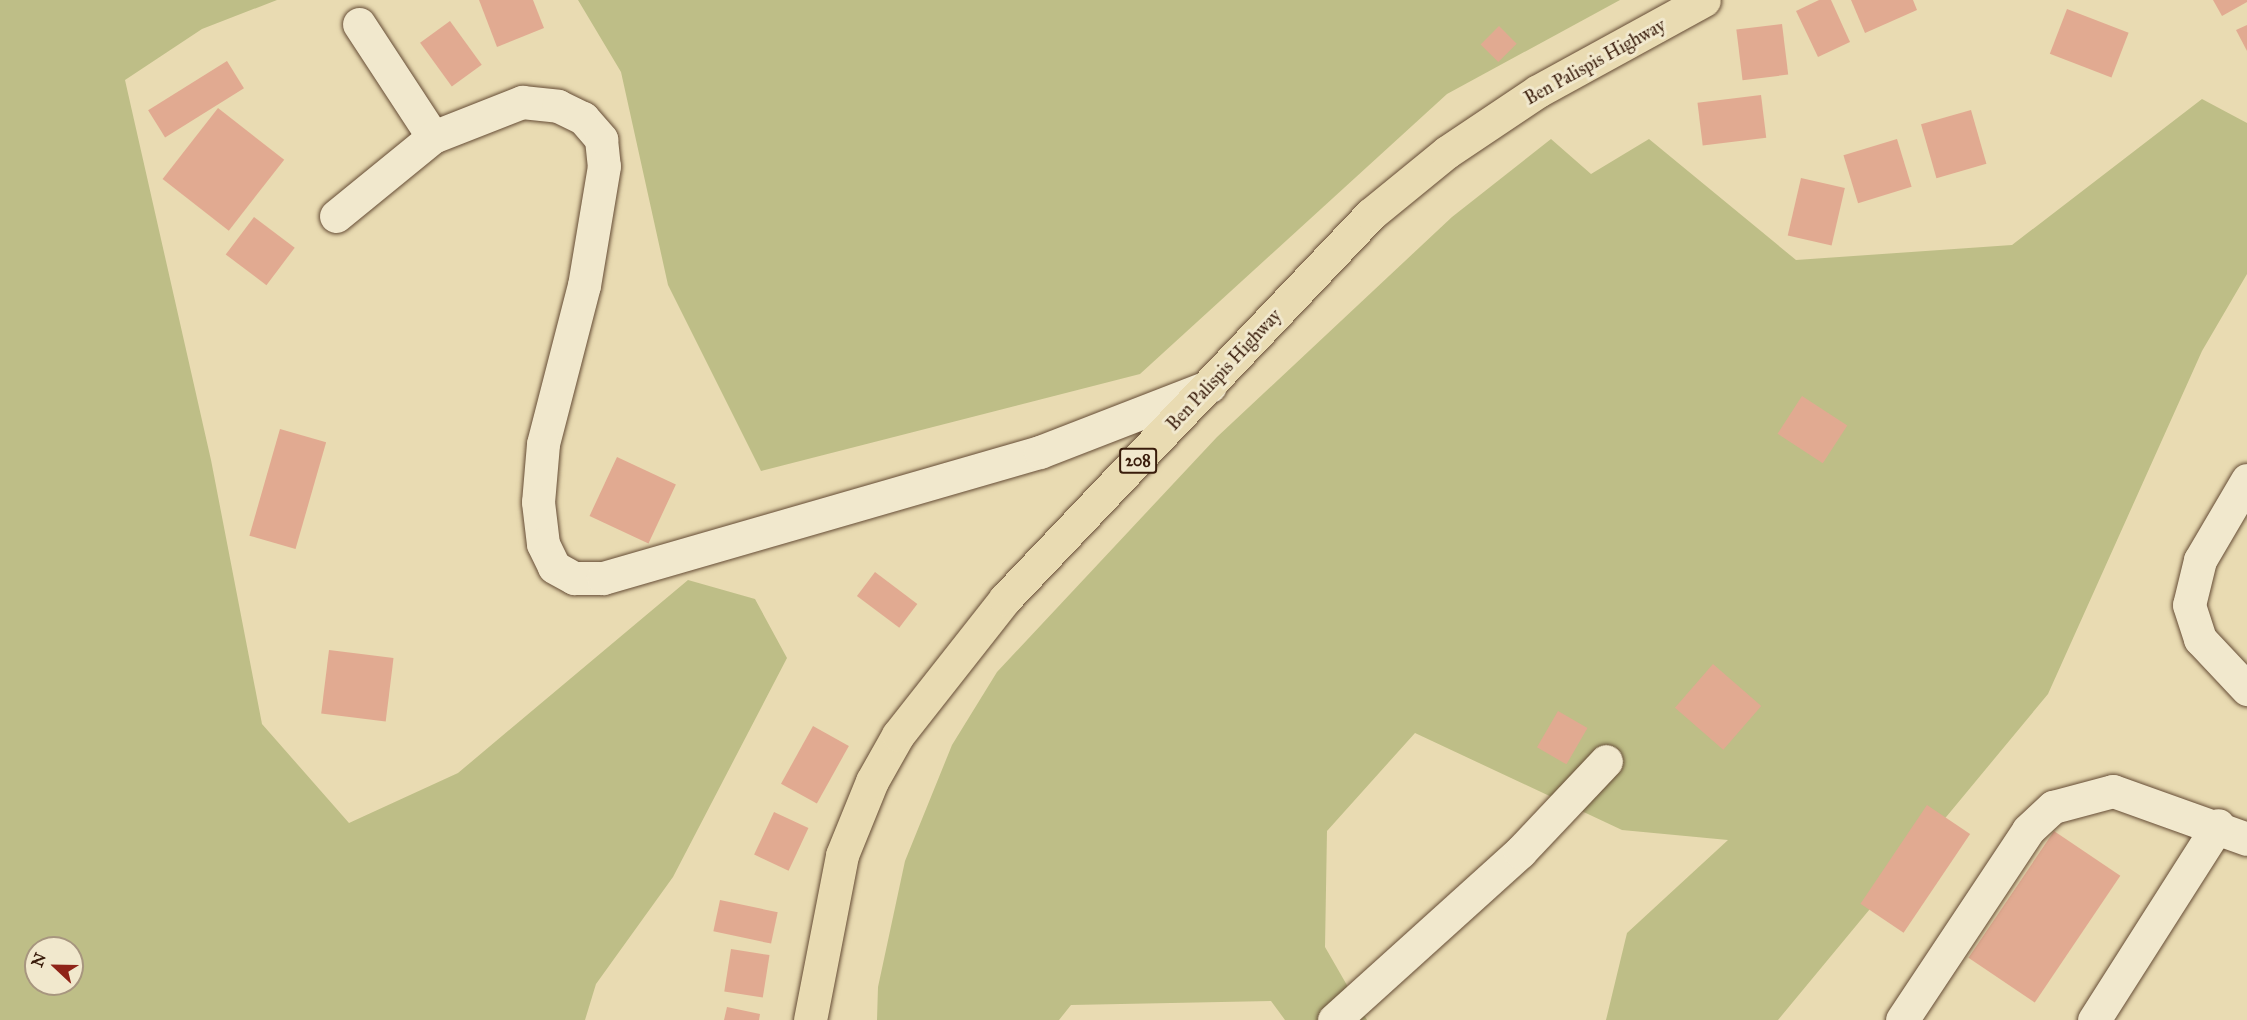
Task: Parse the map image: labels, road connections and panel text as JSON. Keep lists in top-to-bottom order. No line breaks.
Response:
{"streets":{"main road":["Ben Palispis Highway","208"]},"north":"left"}
